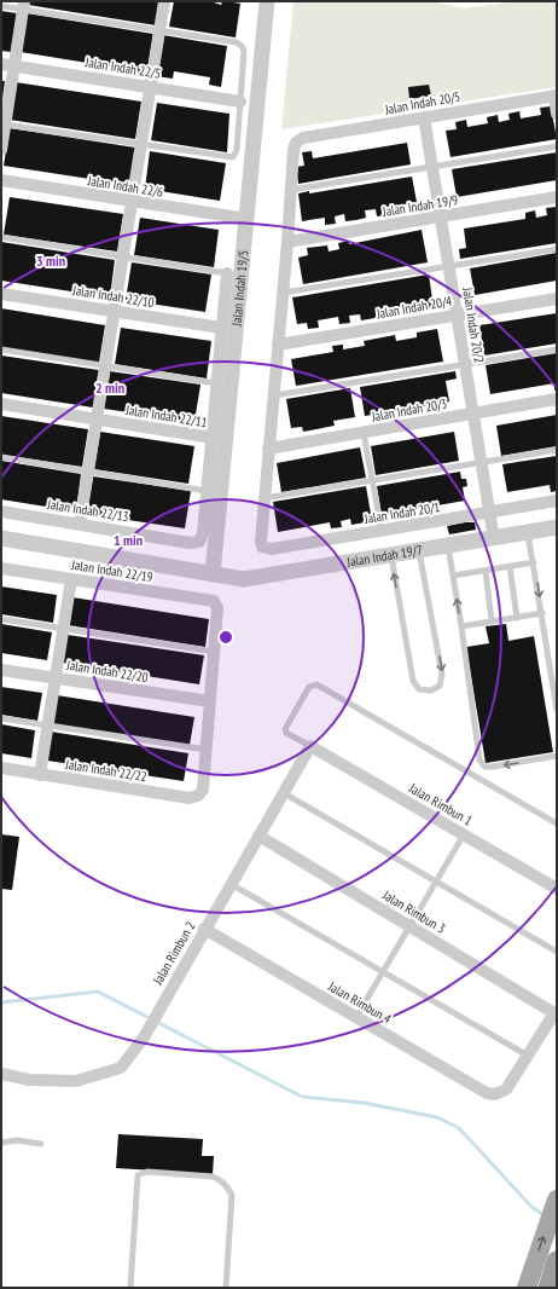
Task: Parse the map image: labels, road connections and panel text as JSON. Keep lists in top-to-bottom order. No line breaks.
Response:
{"streets":{"street":["Jalan Indah 22/5","Jalan Indah 20/5","Jalan Indah 22/6","Jalan Indah 19/9","Jalan Indah 19/5","Jalan Indah 22/10","Jalan Indah 20/4","Jalan Indah 20/2","Jalan Indah 20/3","Jalan Indah 22/11","Jalan Indah 22/13","Jalan Indah 20/1","Jalan Indah 19/7","Jalan Indah 22/19","Jalan Indah 22/20","Jalan Indah 22/22","Jalan Rimbun 1","Jalan Rimbun 3","Jalan Rimbun 2","Jalan Rimbun 4"]},"crossings":[["Jalan Indah 20/5","Jalan Indah 20/2"],["Jalan Indah 22/6","Jalan Indah 19/5"],["Jalan Indah 19/9","Jalan Indah 20/2"],["Jalan Indah 19/5","Jalan Indah 19/7"],["Jalan Indah 20/4","Jalan Indah 20/2"],["Jalan Indah 20/2","Jalan Indah 20/3"],["Jalan Indah 20/2","Jalan Indah 20/1"],["Jalan Indah 20/2","Jalan Indah 19/7"],["Jalan Rimbun 1","Jalan Rimbun 2"],["Jalan Rimbun 3","Jalan Rimbun 2"],["Jalan Rimbun 2","Jalan Rimbun 4"]],"rings":["3 min","2 min","1 min"]}
